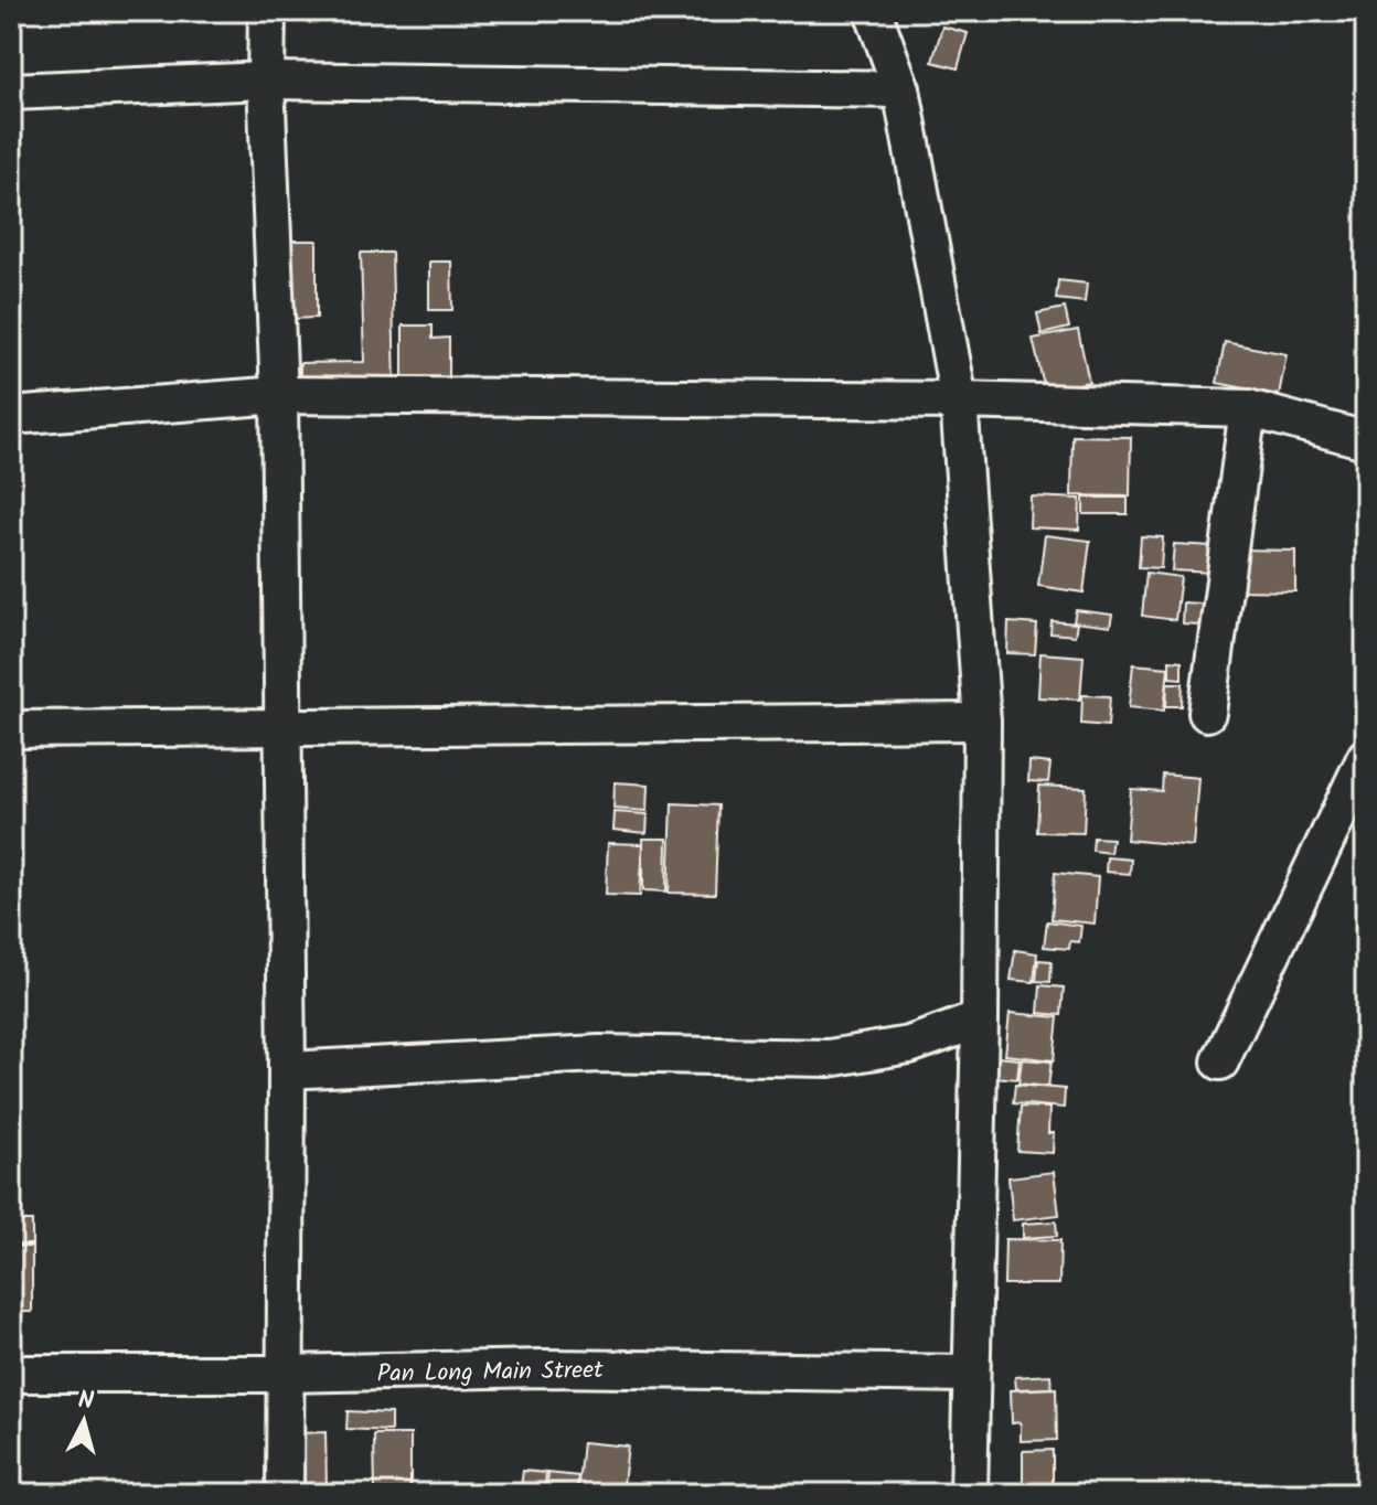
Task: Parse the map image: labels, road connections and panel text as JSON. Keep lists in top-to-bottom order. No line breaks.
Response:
{"streets":{"street":["Pan Long Main Street"]},"north":"top"}
